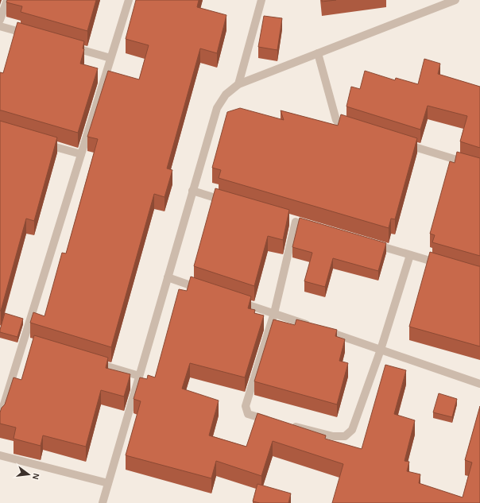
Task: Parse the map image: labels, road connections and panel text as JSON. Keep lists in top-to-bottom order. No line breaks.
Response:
{"north":"right"}
